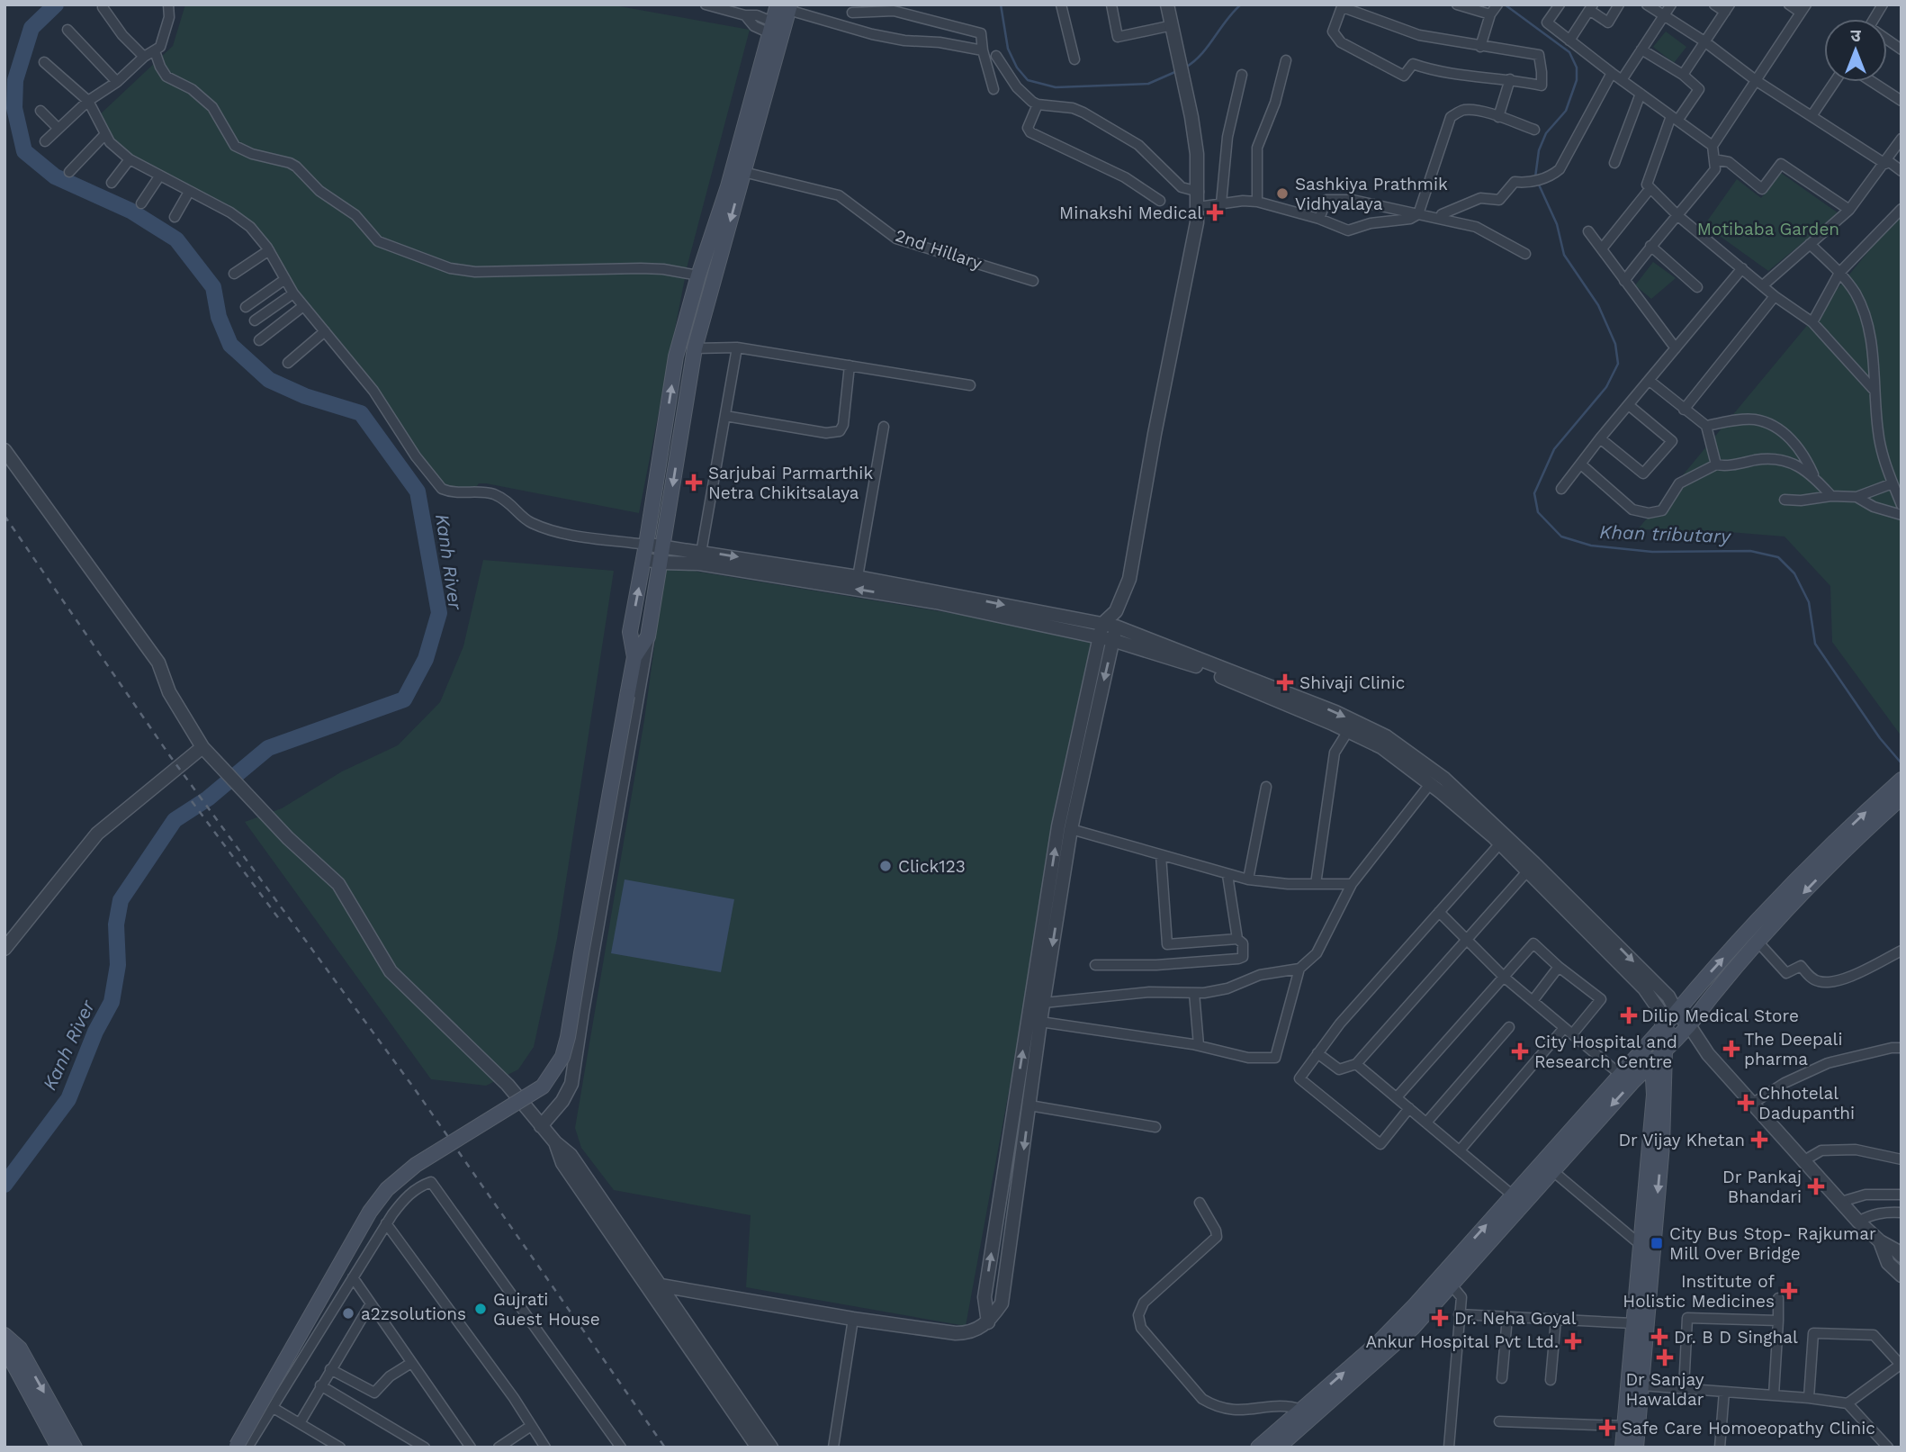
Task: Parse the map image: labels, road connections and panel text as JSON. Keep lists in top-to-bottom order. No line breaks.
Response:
{"streets":{"street":["2nd Hillary"]},"water":["Khan tributary","Kanh River"],"parks":["Motibaba Garden"],"places":{"other":["Sashkiya Prathmik Vidhyalaya","Click123","Gujrati Guest House","a2zsolutions"],"health":["Minakshi Medical","Sarjubai Parmarthik Netra Chikitsalaya","Shivaji Clinic","Dilip Medical Store","The Deepali pharma","City Hospital and Research Centre","Chhotelal Dadupanthi","Dr Vijay Khetan","Dr Pankaj Bhandari","Institute of Holistic Medicines","Dr. Neha Goyal","Dr. B D Singhal","Ankur Hospital Pvt Ltd.","Dr Sanjay Hawaldar","Safe Care Homoeopathy Clinic"],"transit":["City Bus Stop- Rajkumar Mill Over Bridge"]},"north":"top"}
